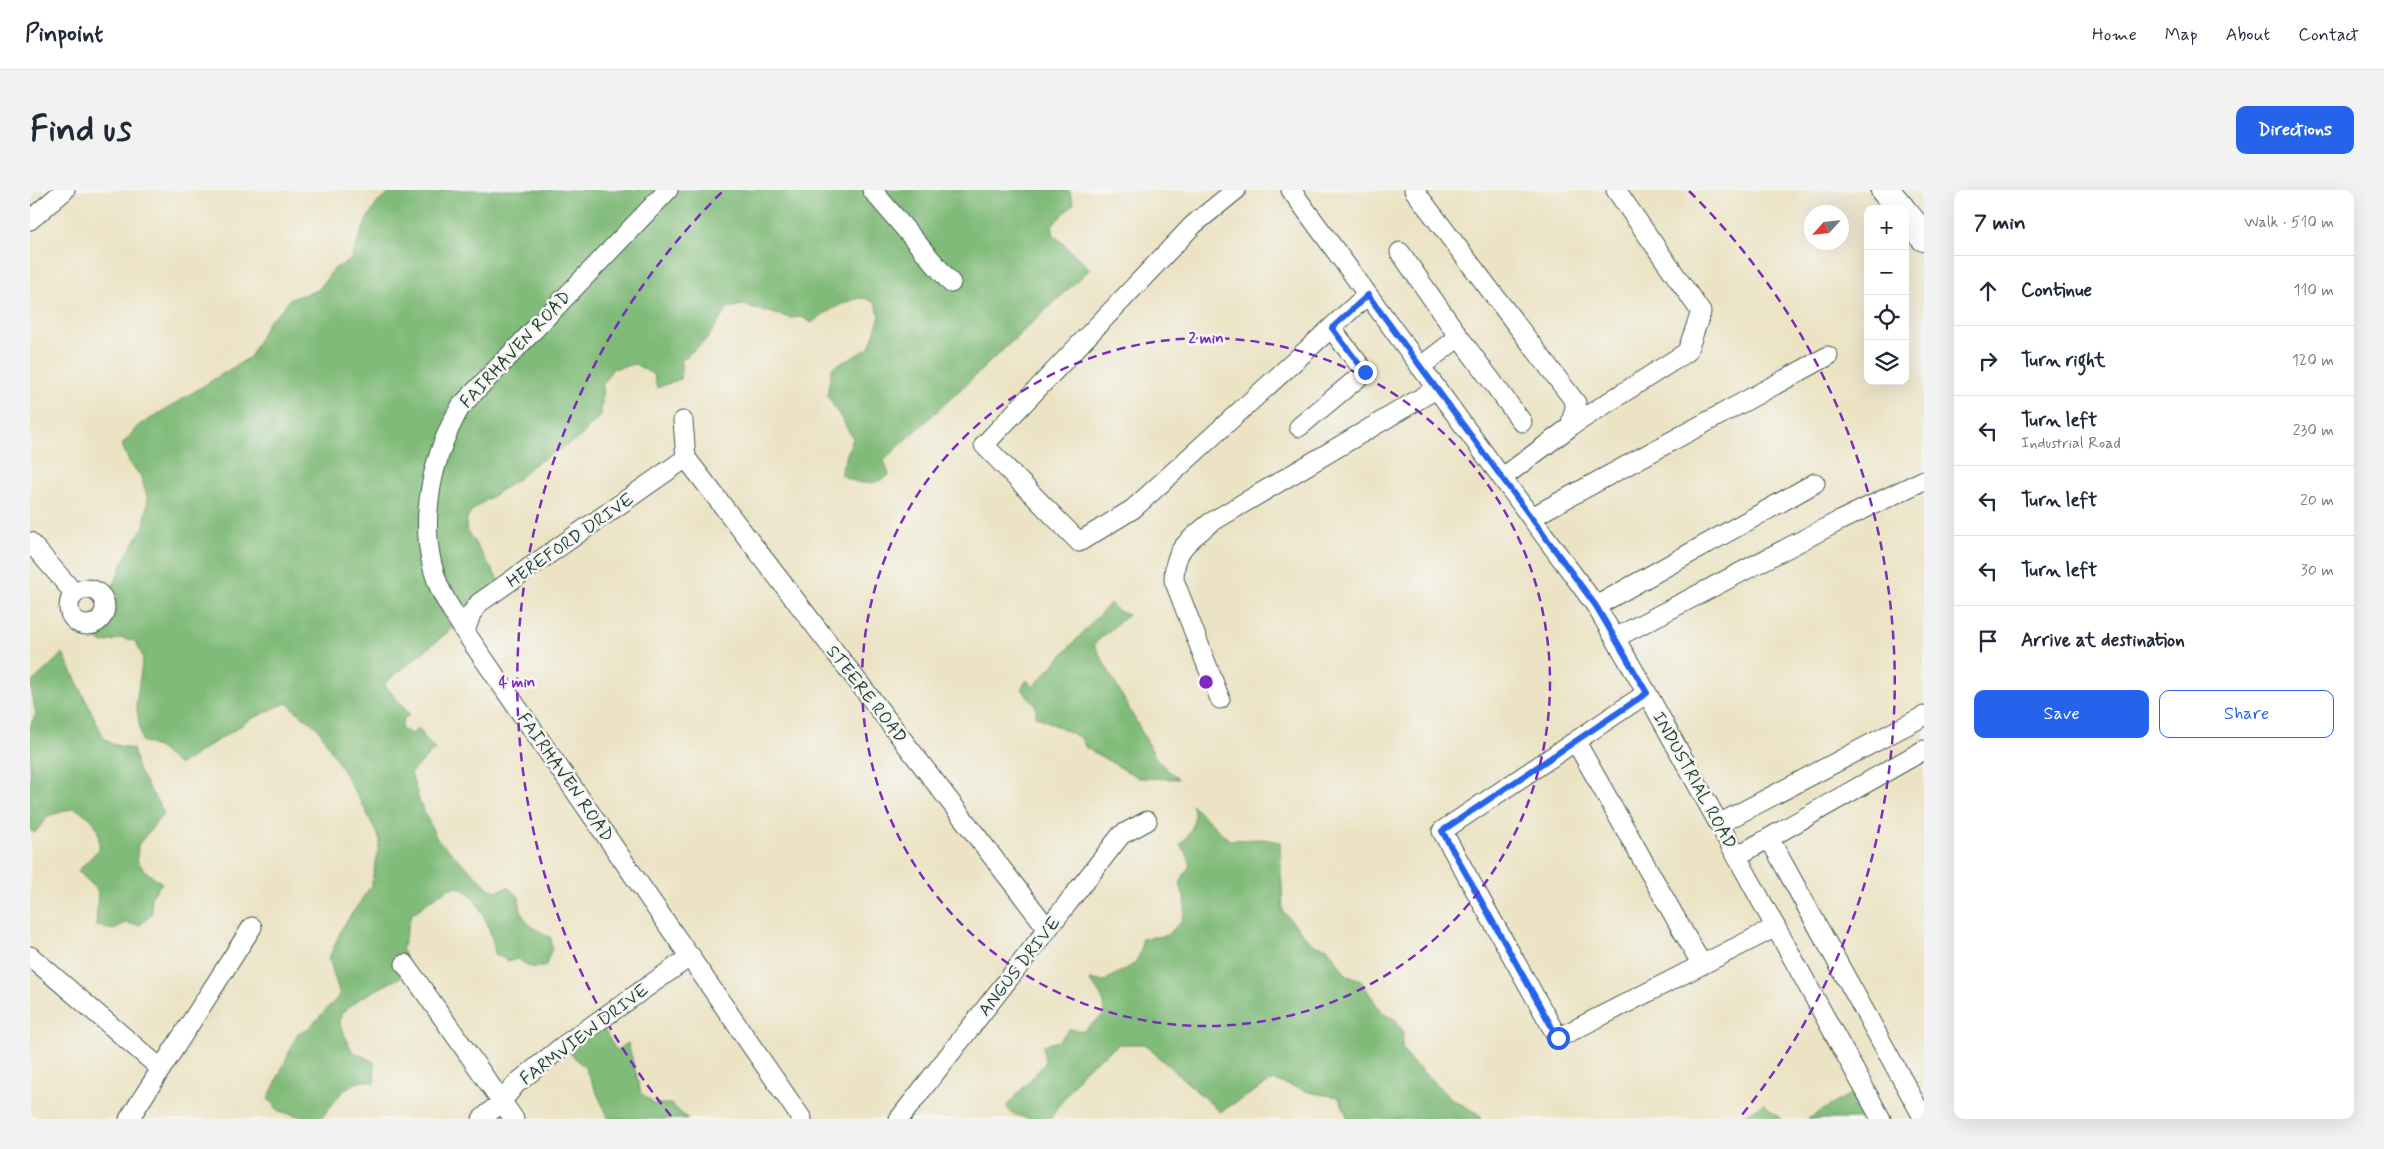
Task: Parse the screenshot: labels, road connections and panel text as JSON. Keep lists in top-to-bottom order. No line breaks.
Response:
{"streets":{"street":["FAIRHAVEN ROAD","HEREFORD DRIVE","STEERE ROAD","INDUSTRIAL ROAD","ANGUS DRIVE","FARMVIEW DRIVE"]},"crossings":[["FAIRHAVEN ROAD","HEREFORD DRIVE"],["FAIRHAVEN ROAD","FARMVIEW DRIVE"],["HEREFORD DRIVE","STEERE ROAD"],["STEERE ROAD","ANGUS DRIVE"]],"north":"bottom left","page":{"header":"Pinpoint","nav":["Home","Map","About","Contact"],"buttons":["Directions",["Save","Share"]],"title":"Find us","heading":["7 min","Walk · 510 m"],"map_buttons":["+","−"],"list":[["Continue","110 m"],["Turn right","120 m"],["Turn left","Industrial Road","230 m"],["Turn left","20 m"],["Turn left","30 m"],"Arrive at destination"]},"rings":["2 min","4 min"]}
